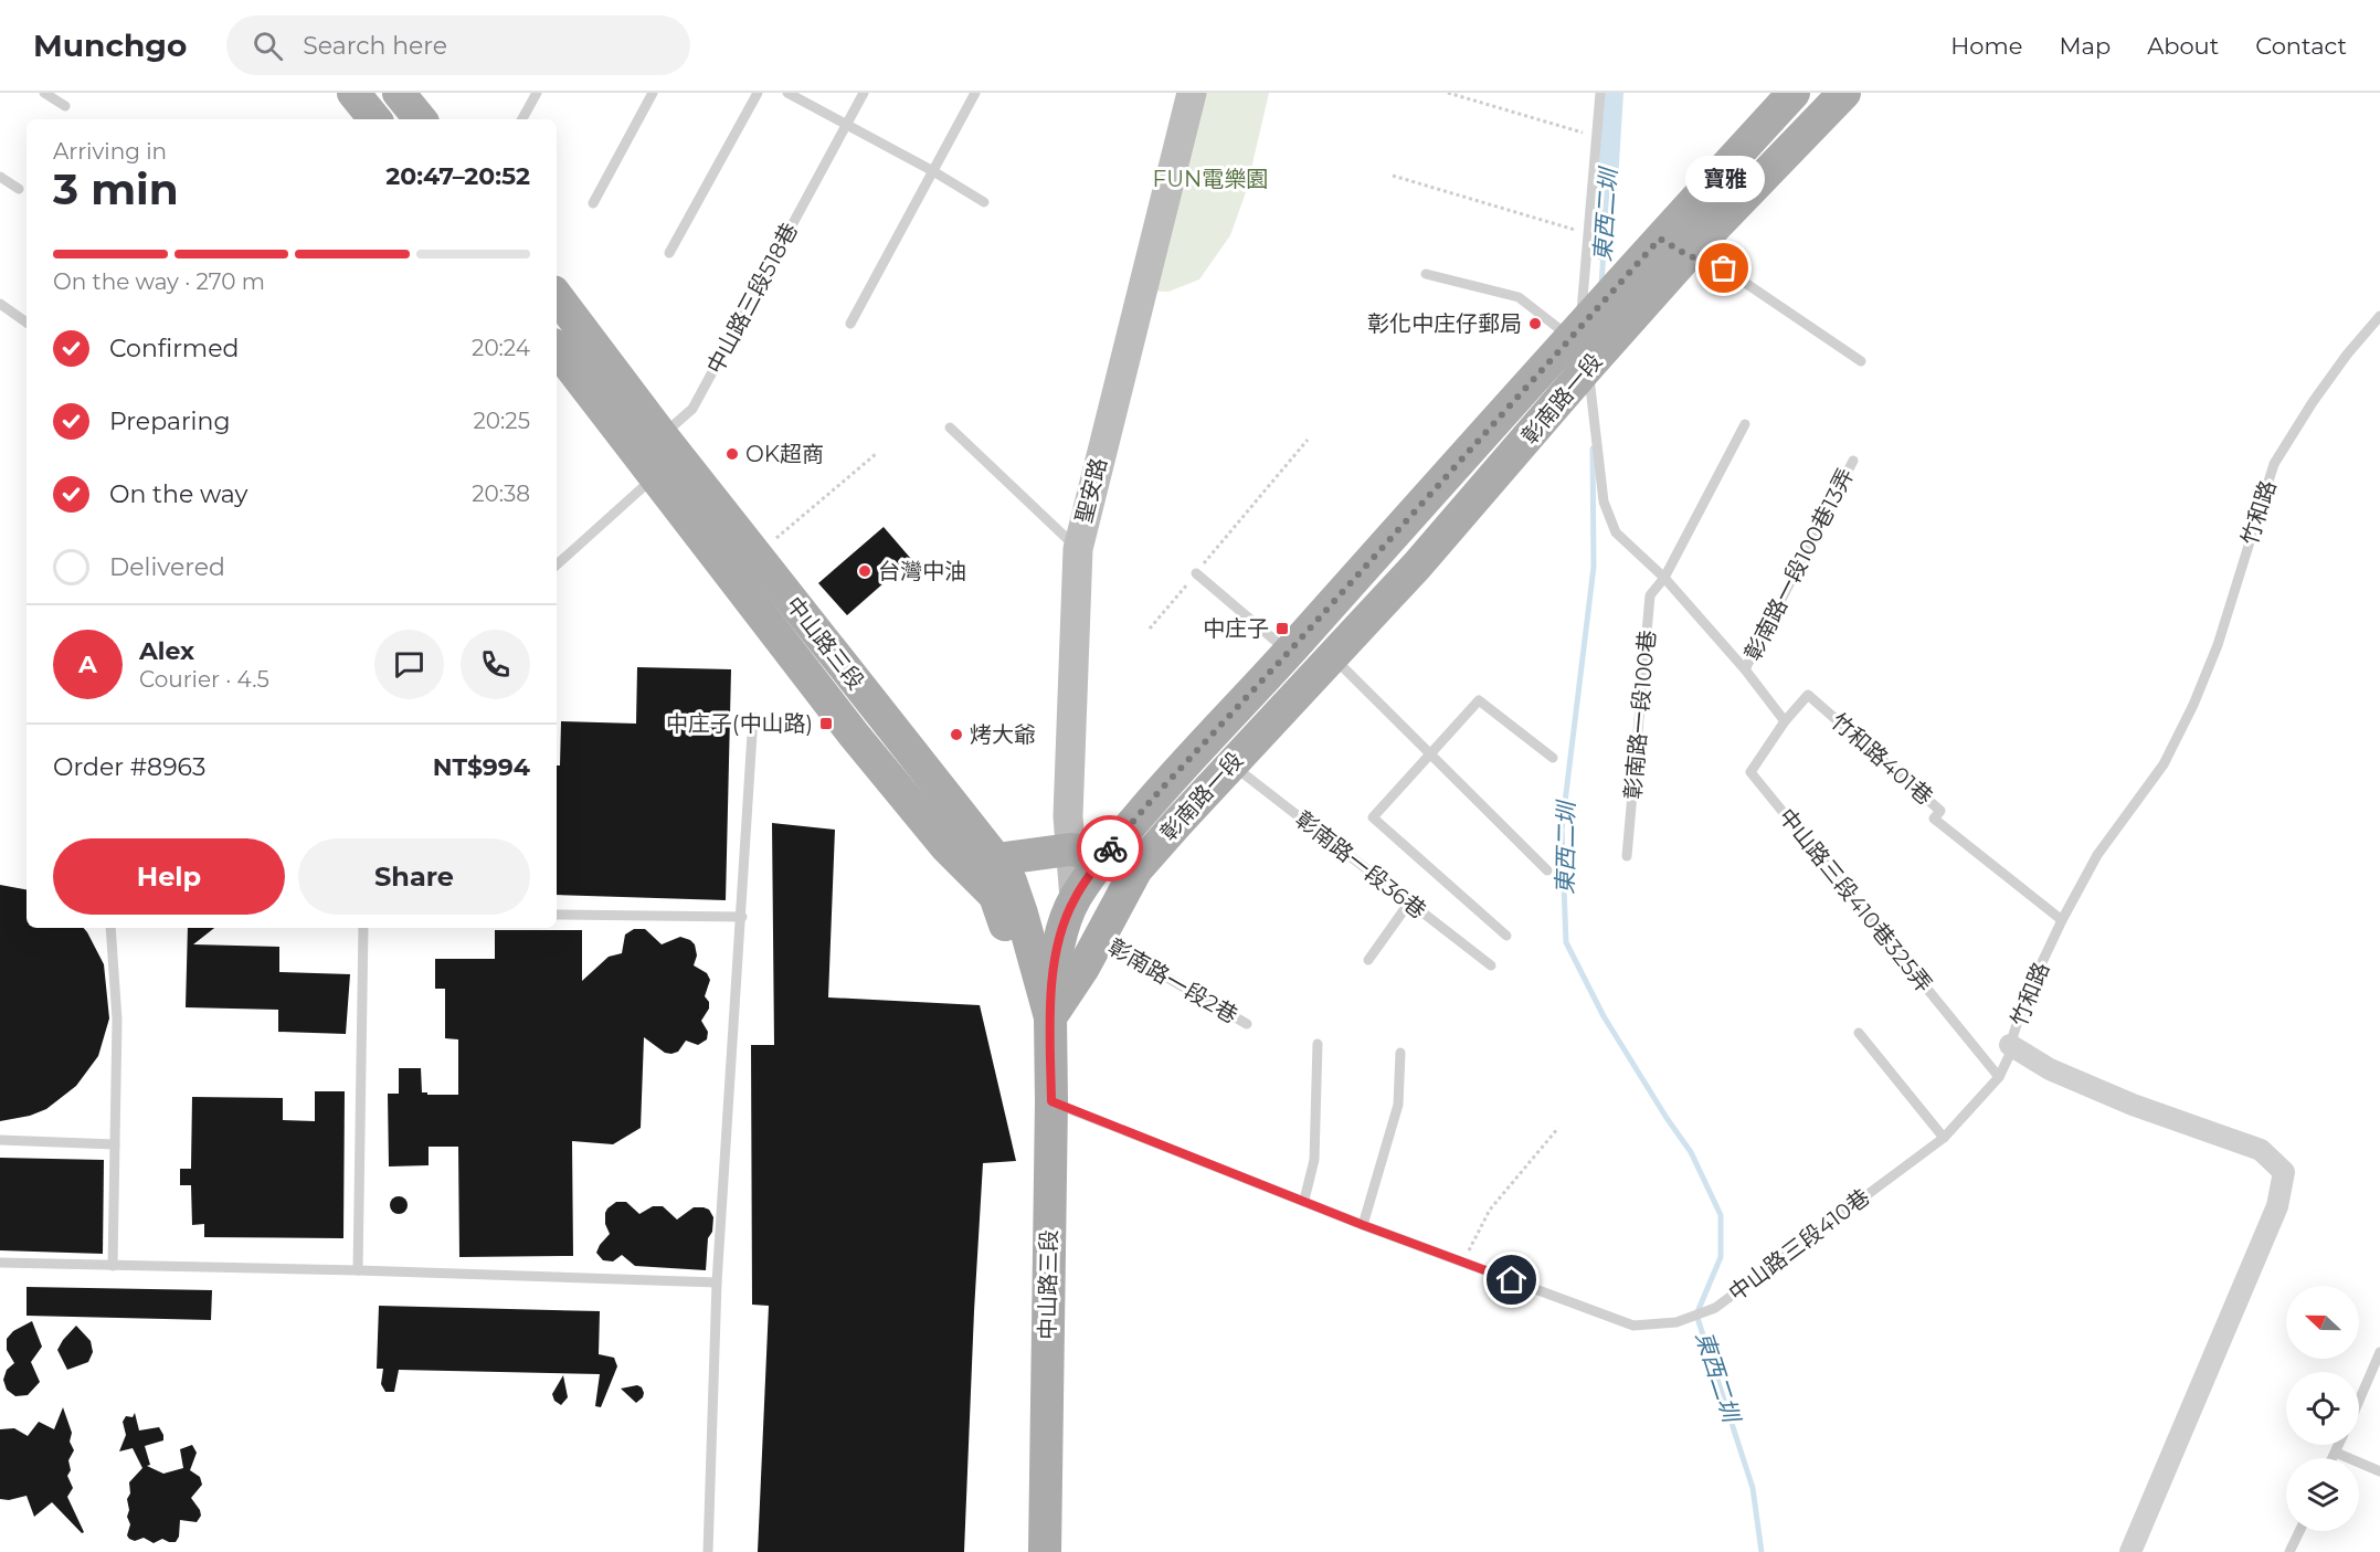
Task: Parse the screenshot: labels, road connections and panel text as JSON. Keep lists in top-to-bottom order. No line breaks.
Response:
{"streets":{"main road":["彰南路一段","中山路三段"],"street":["聖安路","竹和路"],"lane":["中山路三段518巷","彰南路一段100巷13弄","彰南路一段100巷","竹和路401巷","彰南路一段36巷","中山路三段410巷325弄","彰南路一段2巷","中山路三段410巷"]},"crossings":[["中山路三段518巷","中山路三段"],["彰南路一段","聖安路"],["彰南路一段","中山路三段"],["彰南路一段","彰南路一段36巷"],["彰南路一段","彰南路一段2巷"],["竹和路","竹和路401巷"],["竹和路","中山路三段410巷"],["中山路三段","中山路三段410巷"],["竹和路401巷","中山路三段410巷325弄"],["中山路三段410巷325弄","中山路三段410巷"]],"water":["東西二圳"],"parks":["FUN電樂園"],"places":{"other":["寶雅","彰化中庄仔郵局","OK超商","台灣中油","烤大爺"],"transit":["中庄子","中庄子(中山路)"]},"north":"left","page":{"header":"Munchgo","search":"Search here","nav":["Home","Map","About","Contact"],"heading":["3 min","Arriving in","20:47–20:52"],"panel":["Alex","Courier · 4.5","Order #8963","NT$994"],"bubble":"寶雅","bar":"On the way · 270 m","list":[["Confirmed","20:24"],["Preparing","20:25"],["On the way","20:38"],"Delivered"],"round":"A","buttons":["Help","Share"]}}
